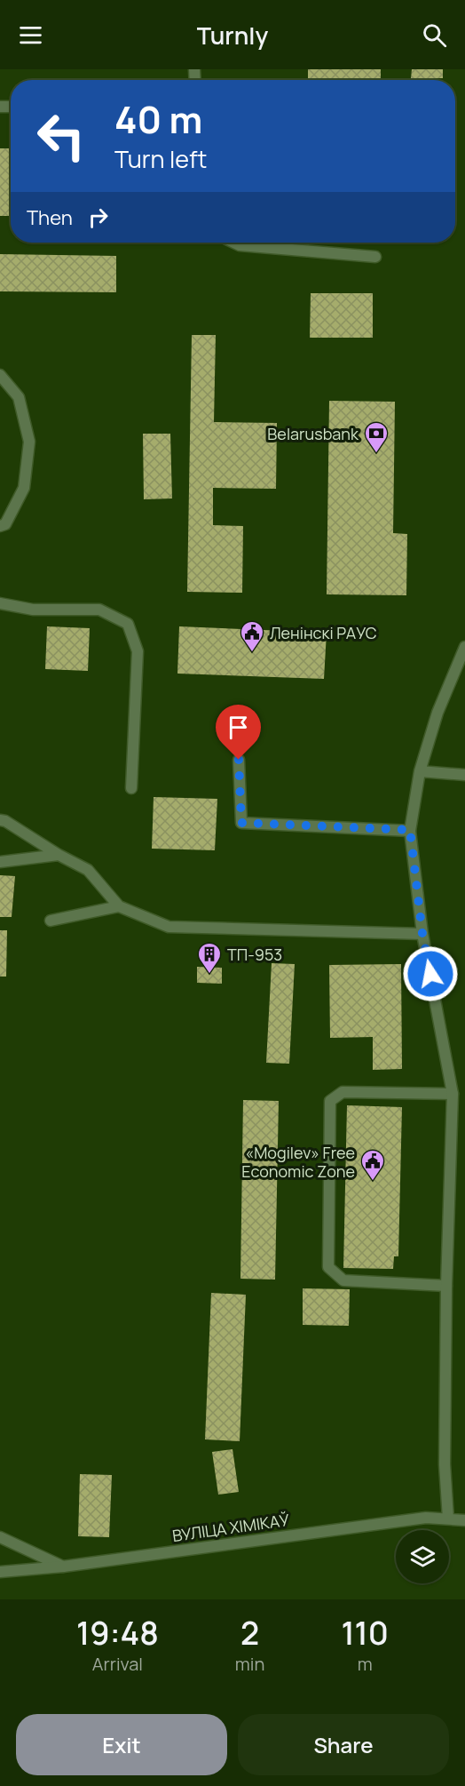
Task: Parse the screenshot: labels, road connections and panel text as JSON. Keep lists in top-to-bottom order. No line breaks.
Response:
{"streets":{"street":["ВУЛІЦА ХІМІКАЎ"]},"places":{"bank":["Belarusbank"],"public building":["Ленінскі РАУС","«Mogilev» Free Economic Zone"],"building":["ТП-953"]},"page":{"header":"Turnly","turn":["40 m","Turn left"],"then":"Then","eta":["19:48","Arrival","2","min","110","m"],"buttons":["Exit","Share"]}}
